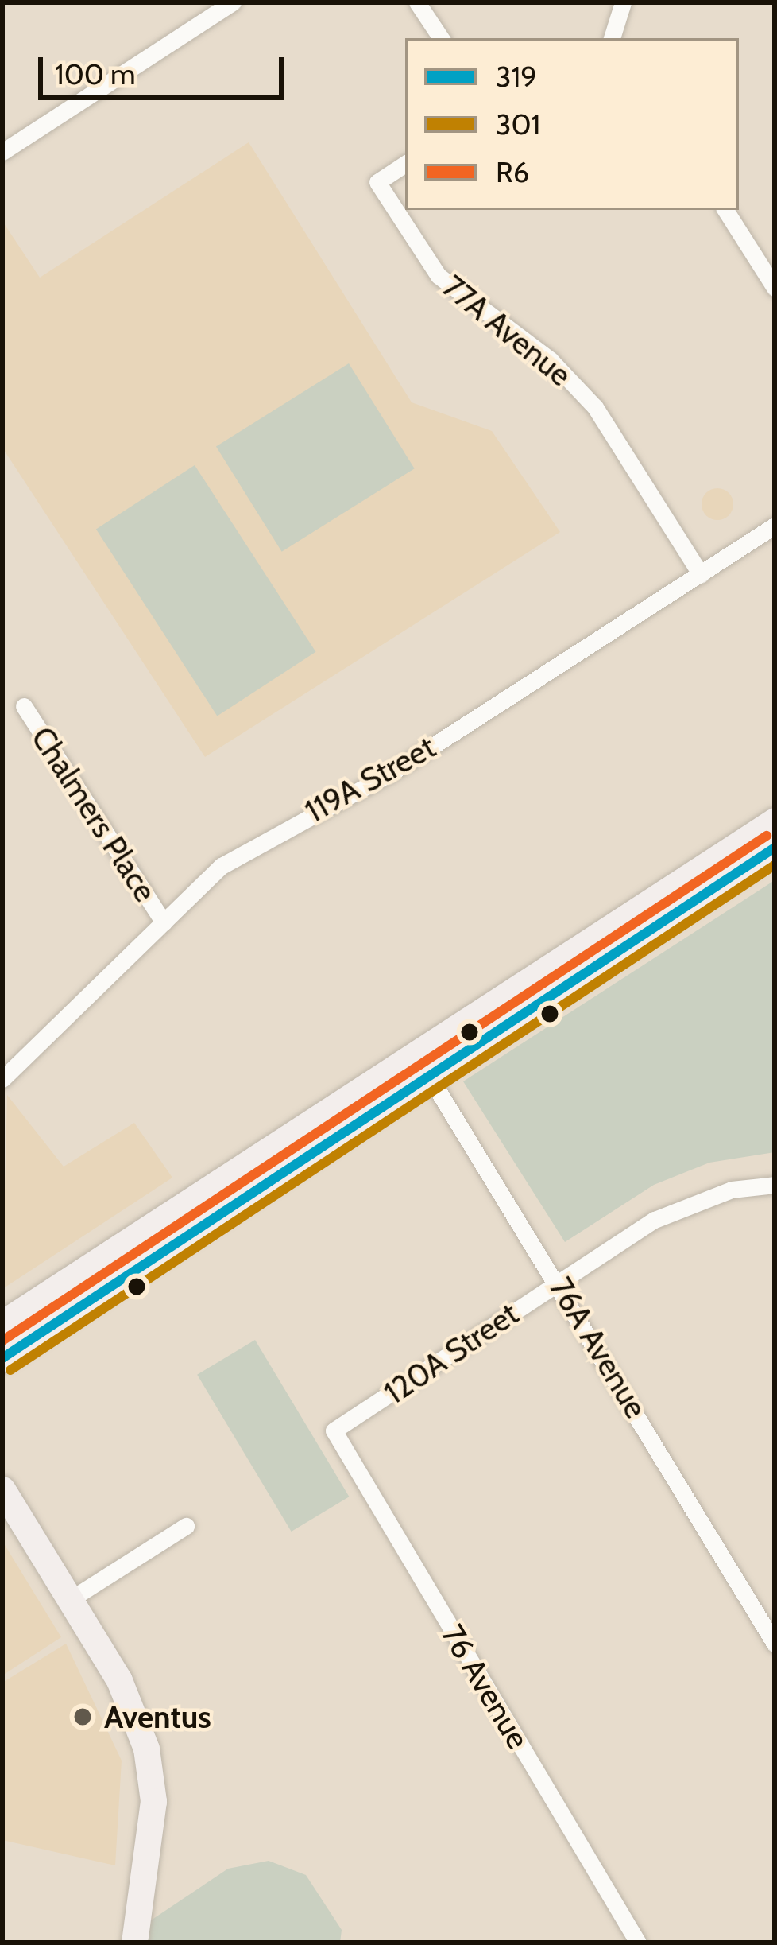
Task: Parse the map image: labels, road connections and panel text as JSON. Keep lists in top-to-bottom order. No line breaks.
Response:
{"streets":{"street":["77A Avenue","119A Street","Chalmers Place","76A Avenue","120A Street","76 Avenue"]},"crossings":[["77A Avenue","119A Street"],["119A Street","Chalmers Place"],["76A Avenue","120A Street"],["120A Street","76 Avenue"]],"places":["Aventus"],"lines":["transit line R6","transit line 319","transit line 301"],"legend":["319","301","R6"],"scale_bar":"100 m"}
